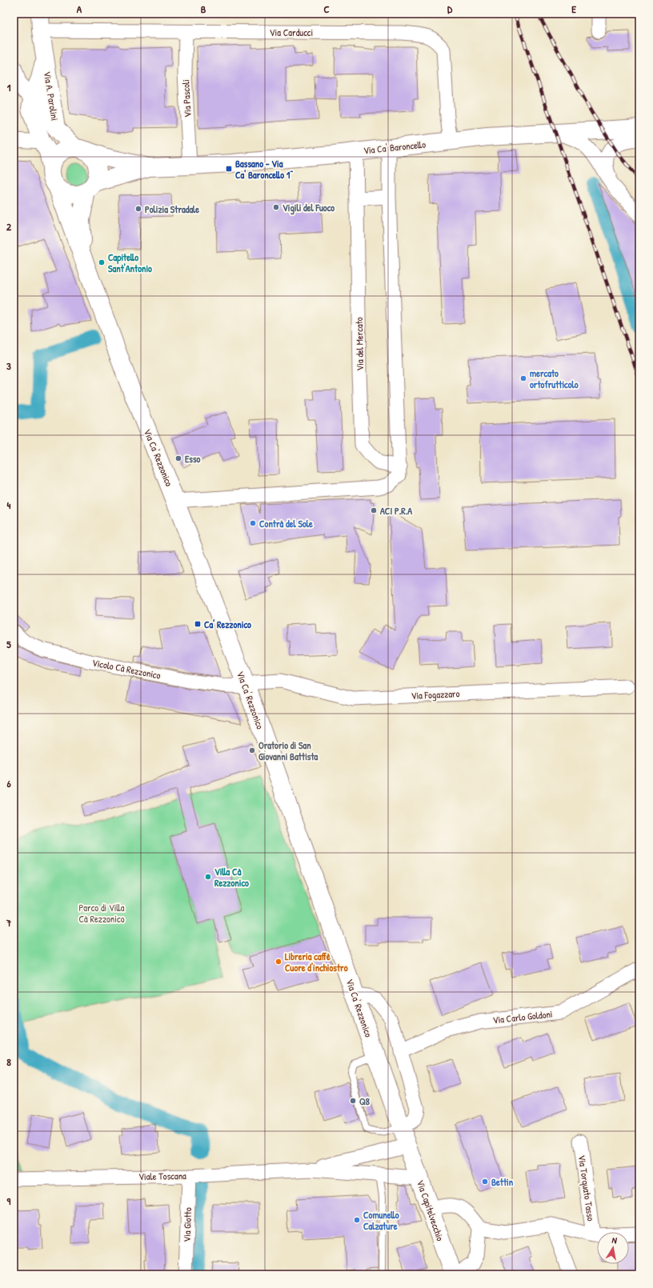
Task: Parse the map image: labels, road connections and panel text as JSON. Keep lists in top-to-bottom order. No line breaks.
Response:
{"streets":{"main road":["Via A. Parolini","Via Ca' Baroncello","Via Ca' Rezzonico","Via Capitelvecchio"],"street":["Via Carducci","Via Pascoli","Via del Mercato","Vicolo Cà Rezzonico","Via Fogazzaro","Via Carlo Goldoni","Viale Toscana","Via Torquato Tasso","Via Giotto"]},"crossings":[["Via Carducci","Via A. Parolini"],["Via Carducci","Via Pascoli"],["Via Carducci","Via Ca' Baroncello"],["Via A. Parolini","Via Ca' Baroncello"],["Via A. Parolini","Via Ca' Rezzonico"],["Via Pascoli","Via Ca' Baroncello"],["Via Ca' Baroncello","Via del Mercato"],["Via Ca' Baroncello","Via Ca' Rezzonico"],["Via Ca' Rezzonico","Vicolo Cà Rezzonico"],["Via Ca' Rezzonico","Via Fogazzaro"],["Via Ca' Rezzonico","Viale Toscana"],["Via Ca' Rezzonico","Via Capitelvecchio"],["Vicolo Cà Rezzonico","Via Fogazzaro"],["Viale Toscana","Via Capitelvecchio"],["Viale Toscana","Via Giotto"]],"parks":["Parco di Villa Cà Rezzonico"],"places":{"transit":["Bassano - Via Ca' Baroncello 1^","Ca' Rezzonico"],"other":["Vigili del Fuoco","Polizia Stradale","Capitello Sant'Antonio","mercato ortofrutticolo","Esso","ACI P.R.A","Contrà del Sole","Oratorio di San Giovanni Battista","Villa Cà Rezzonico","Libreria caffè Cuore d'inchiostro","Q8","Bettin","Comunello Calzature"]},"north":"top","grid":{"columns":["A","B","C","D","E"],"rows":["1","2","3","4","5","6","7","8","9"]}}
